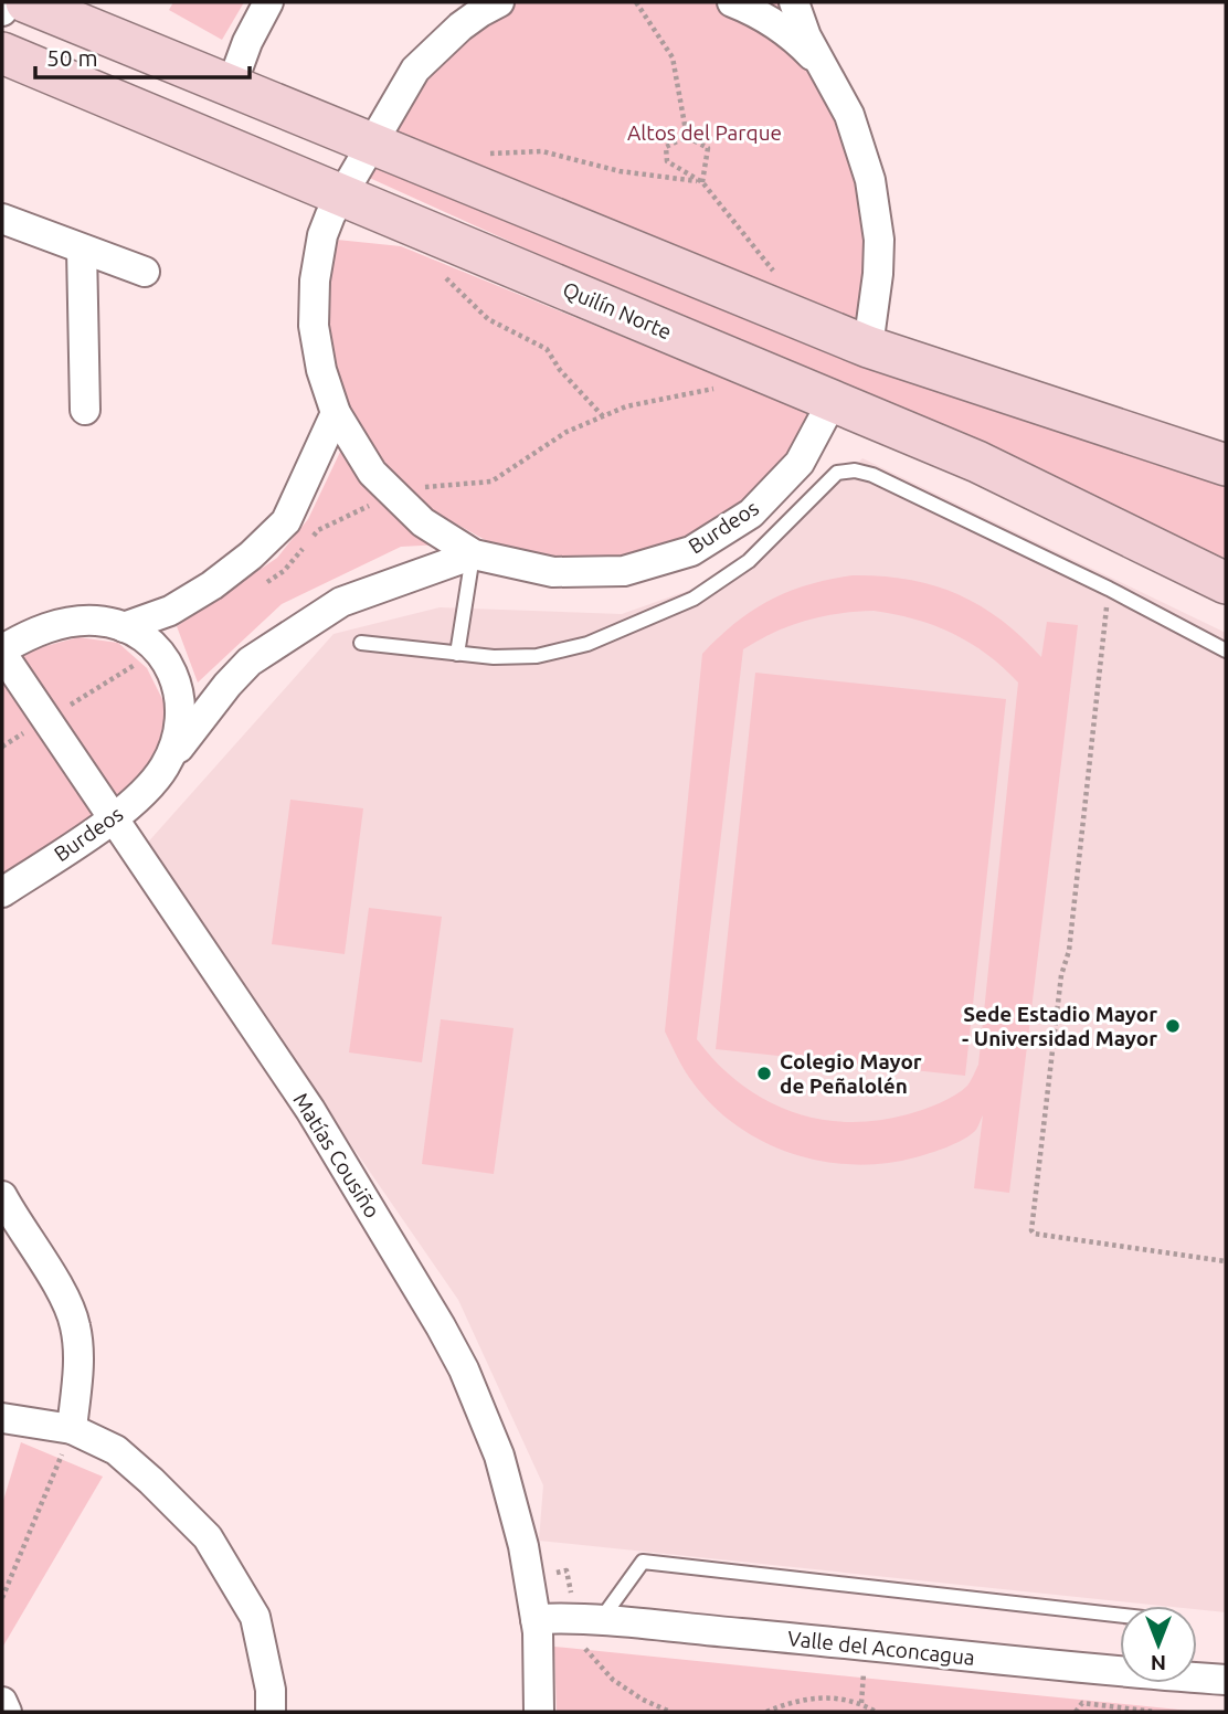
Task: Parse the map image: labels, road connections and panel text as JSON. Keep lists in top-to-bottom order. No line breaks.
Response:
{"streets":{"street":["Quilín Norte","Burdeos","Matías Cousiño","Valle del Aconcagua"]},"crossings":[["Quilín Norte","Burdeos"],["Burdeos","Matías Cousiño"],["Matías Cousiño","Valle del Aconcagua"]],"parks":["Altos del Parque"],"places":["Sede Estadio Mayor - Universidad Mayor","Colegio Mayor de Peñalolén"],"scale_bar":"50 m","north":"bottom"}
